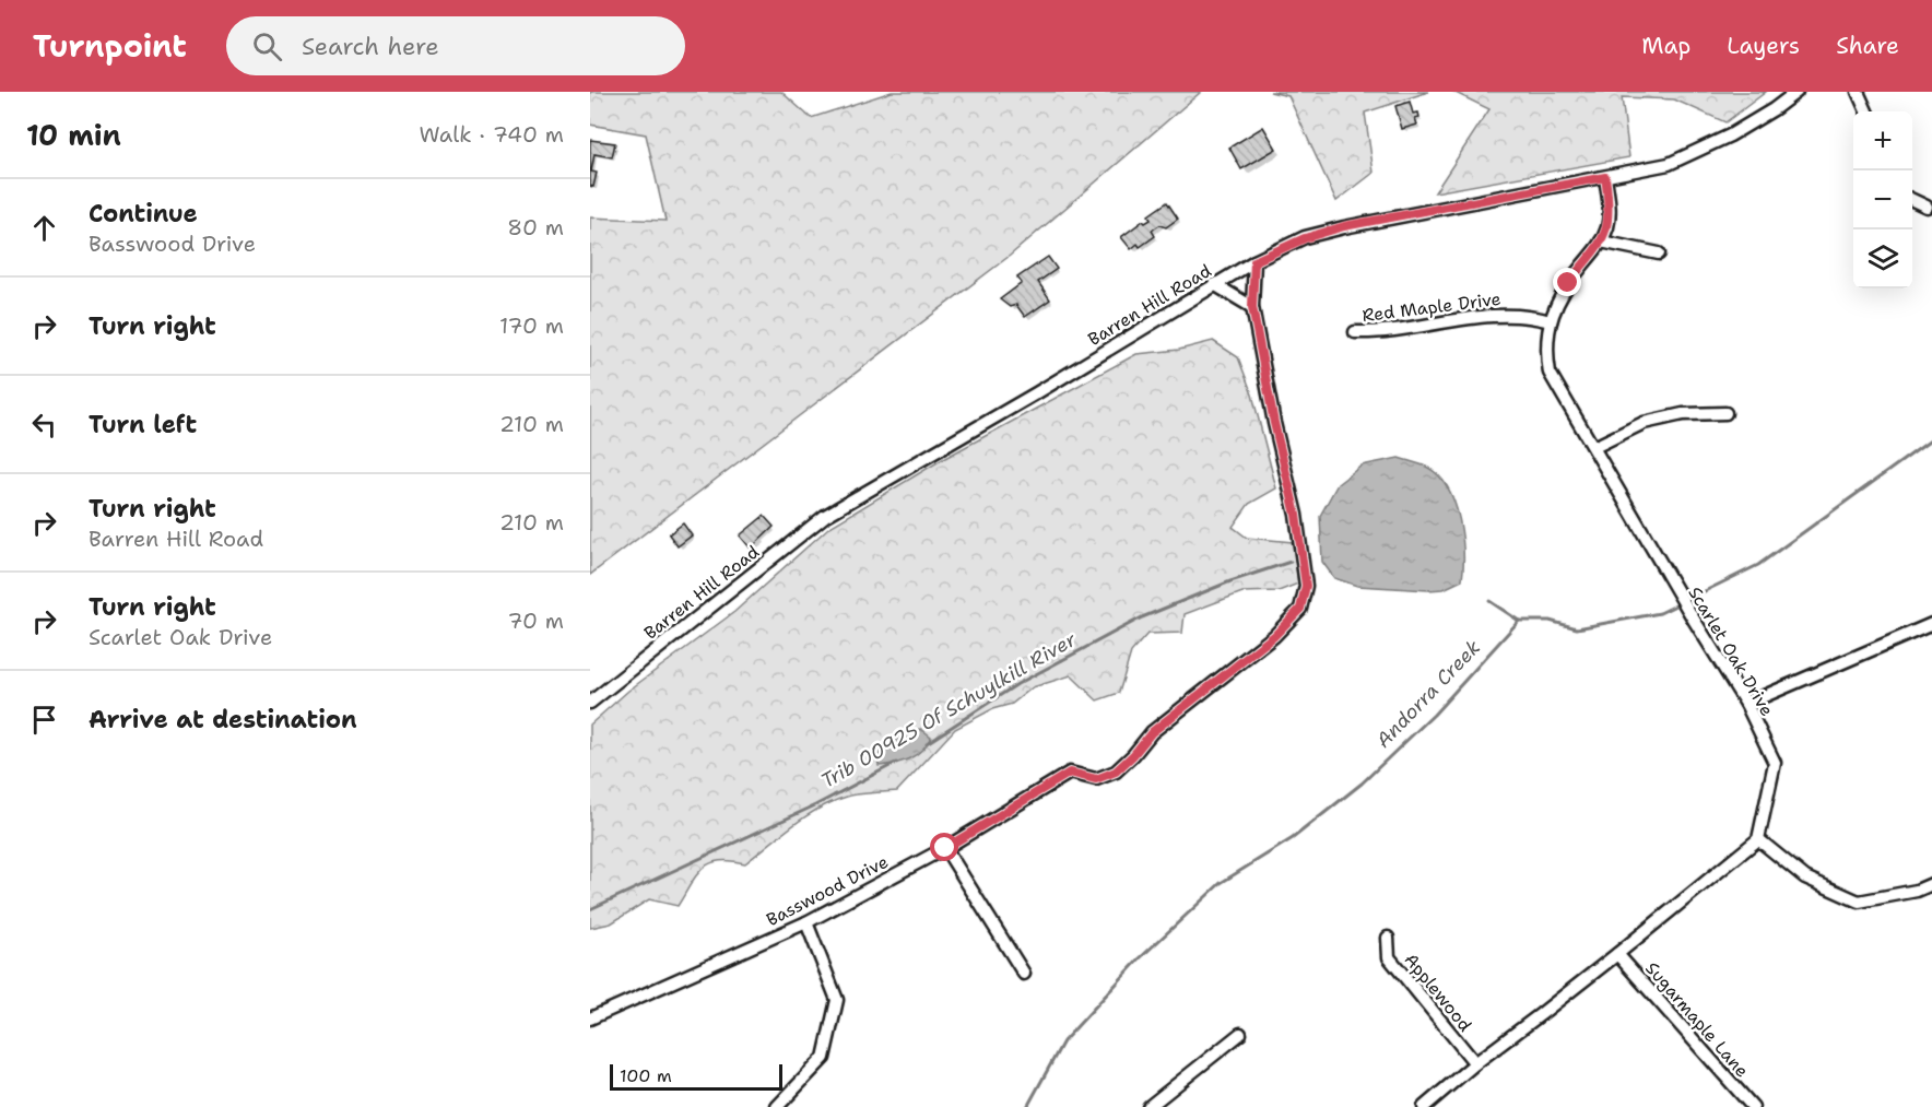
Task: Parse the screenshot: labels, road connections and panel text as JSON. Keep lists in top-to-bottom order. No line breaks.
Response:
{"streets":{"street":["Barren Hill Road","Red Maple Drive","Scarlet Oak Drive","Basswood Drive","Applewood","Sugarmaple Lane"]},"crossings":[["Barren Hill Road","Scarlet Oak Drive"],["Red Maple Drive","Scarlet Oak Drive"]],"water":["Andorra Creek","Trib 00925 Of Schuylkill River"],"scale_bar":"100 m","page":{"header":"Turnpoint","search":"Search here","nav":["Map","Layers","Share"],"heading":["10 min","Walk · 740 m"],"map_buttons":["+","−"],"list":[["Continue","Basswood Drive","80 m"],["Turn right","170 m"],["Turn left","210 m"],["Turn right","Barren Hill Road","210 m"],["Turn right","Scarlet Oak Drive","70 m"],"Arrive at destination"],"scale":"100 m"}}
